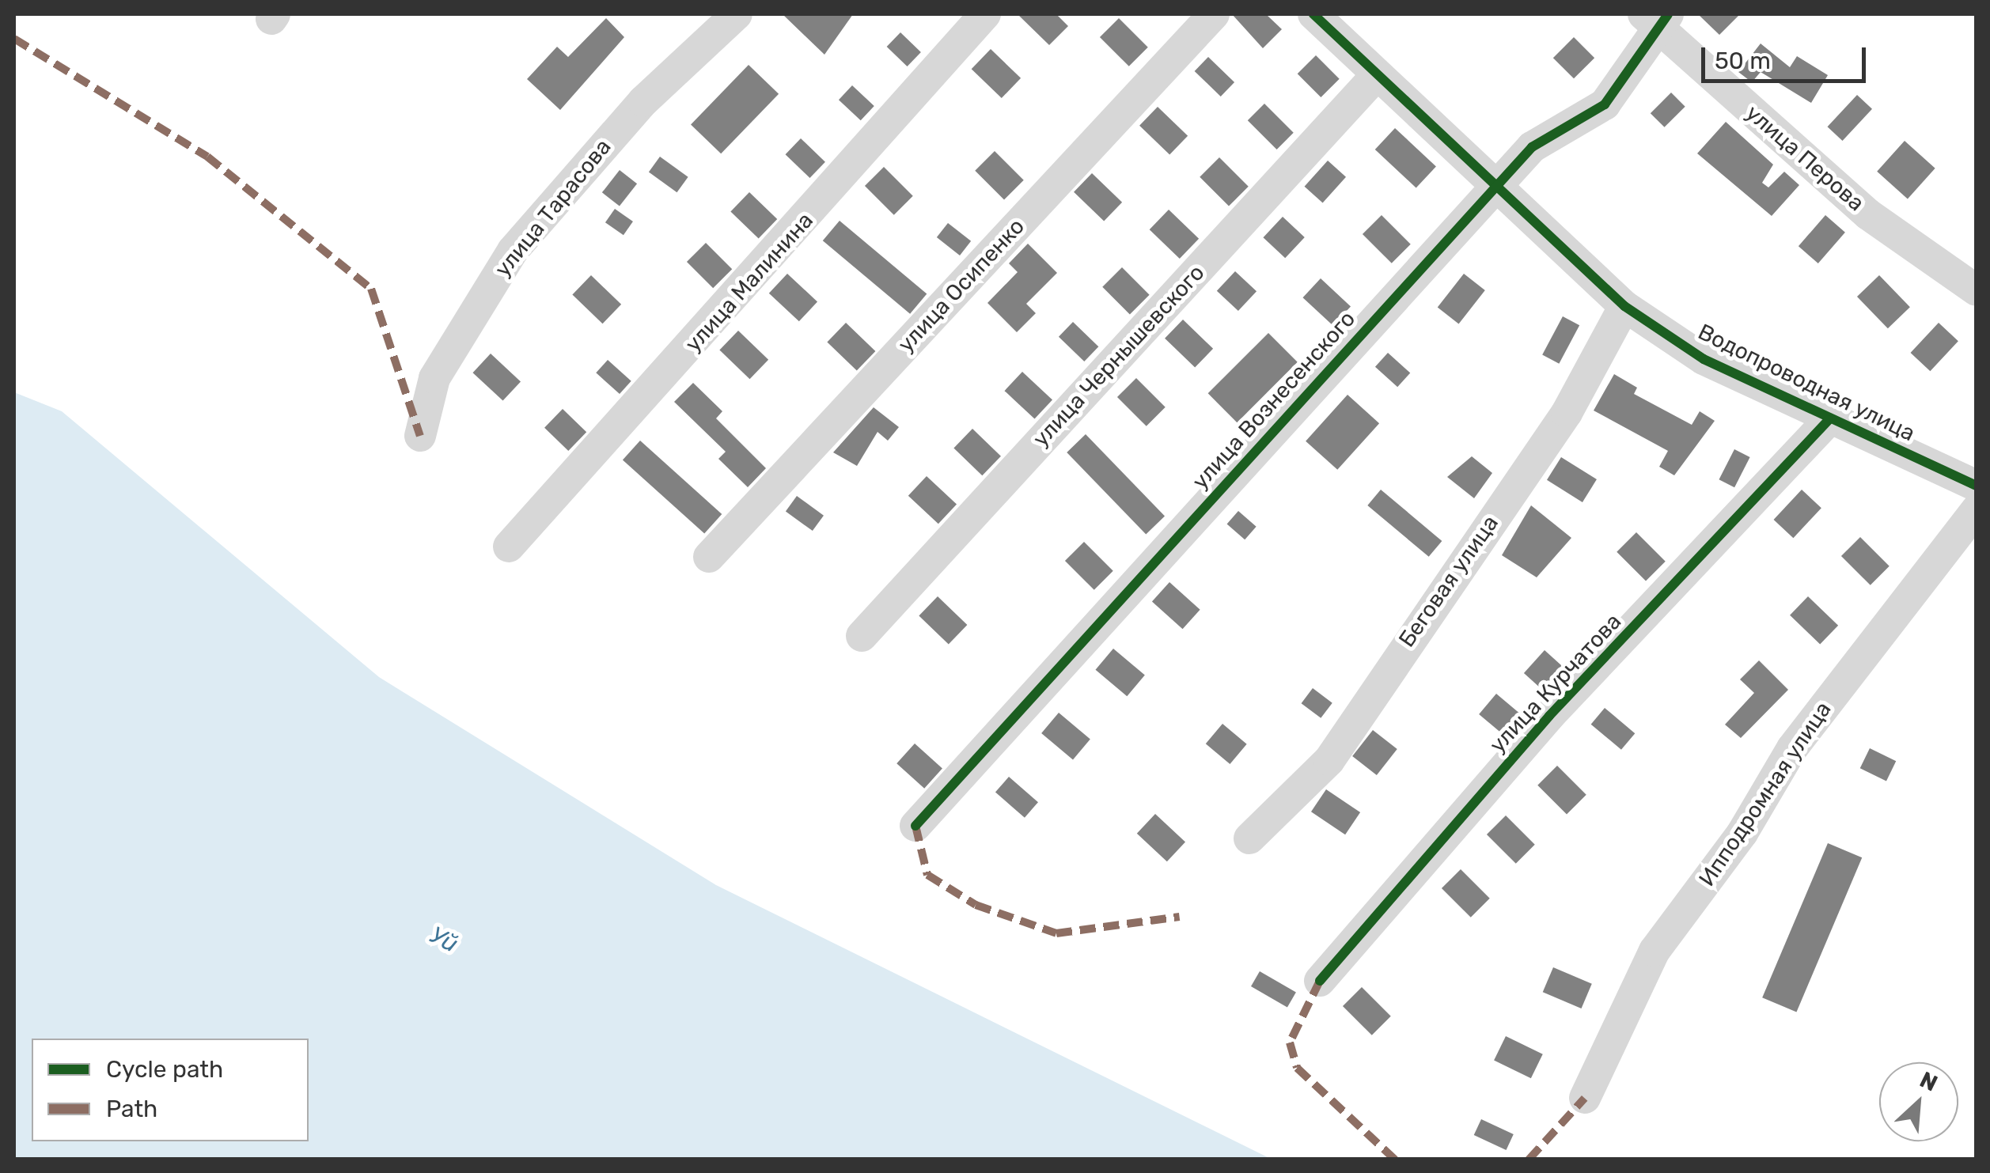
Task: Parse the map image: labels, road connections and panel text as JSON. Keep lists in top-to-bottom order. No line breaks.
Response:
{"streets":{"street":["улица Перова","улица Тарасова","улица Малинина","улица Осипенко","улица Чернышевского","Водопроводная улица","улица Вознесенского","Беговая улица","улица Курчатова","Ипподромная улица"]},"crossings":[["улица Перова","улица Вознесенского"],["улица Чернышевского","Водопроводная улица"],["Водопроводная улица","улица Вознесенского"],["Водопроводная улица","Беговая улица"],["Водопроводная улица","улица Курчатова"]],"water":["Уй"],"legend":["Cycle path","Path"],"scale_bar":"50 m","north":"top right"}
